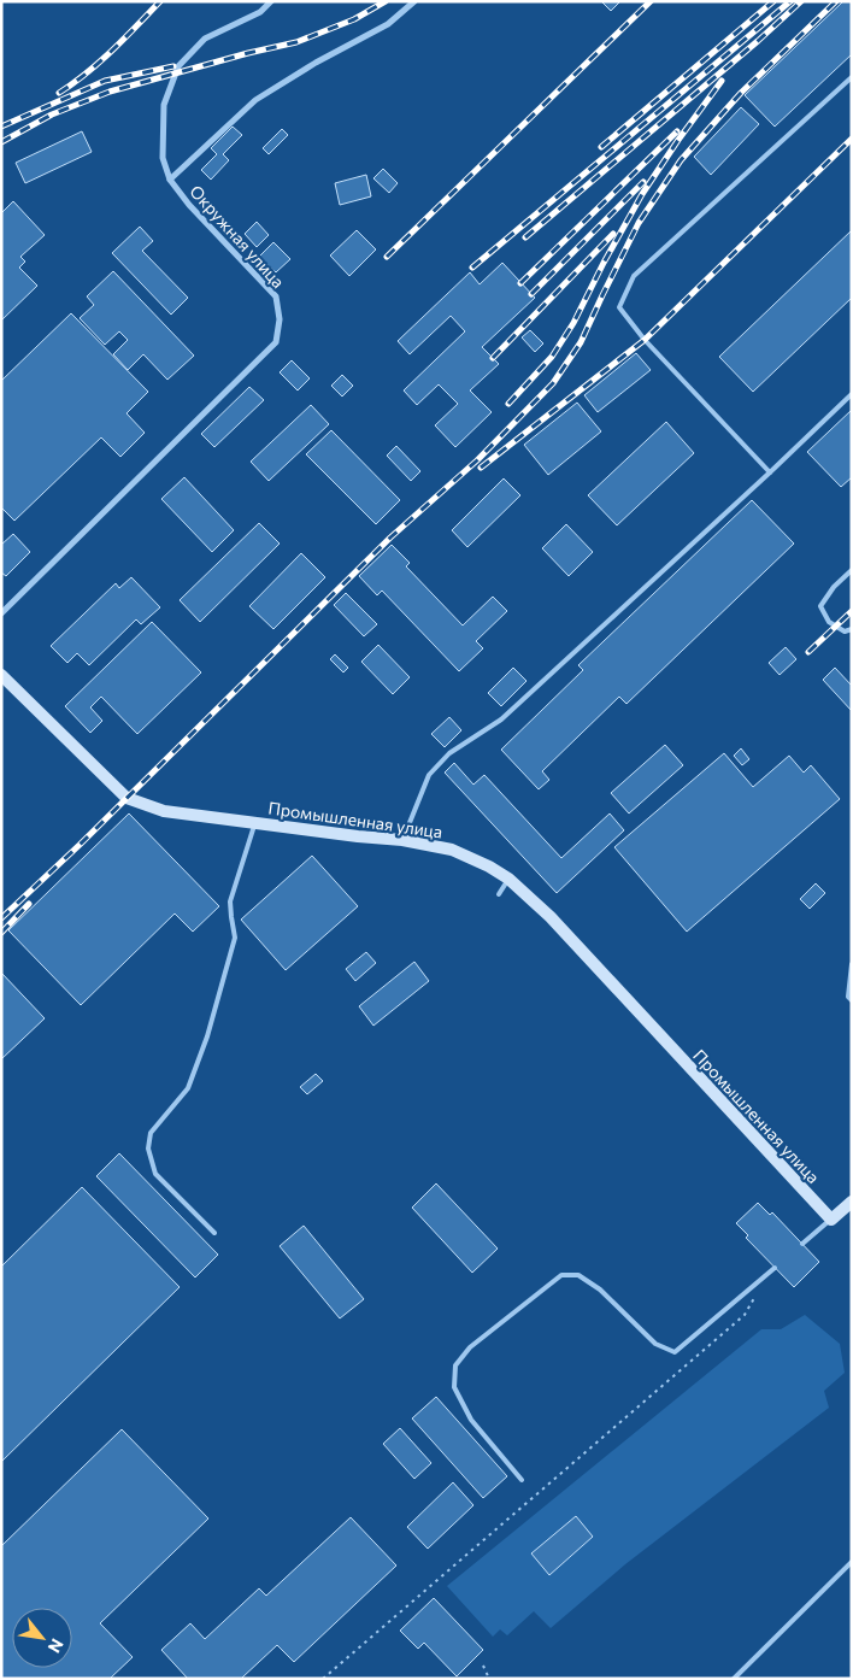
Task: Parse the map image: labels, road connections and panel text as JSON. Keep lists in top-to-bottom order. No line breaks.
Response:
{"streets":{"street":["Окружная улица","Промышленная улица"]},"north":"bottom right"}
